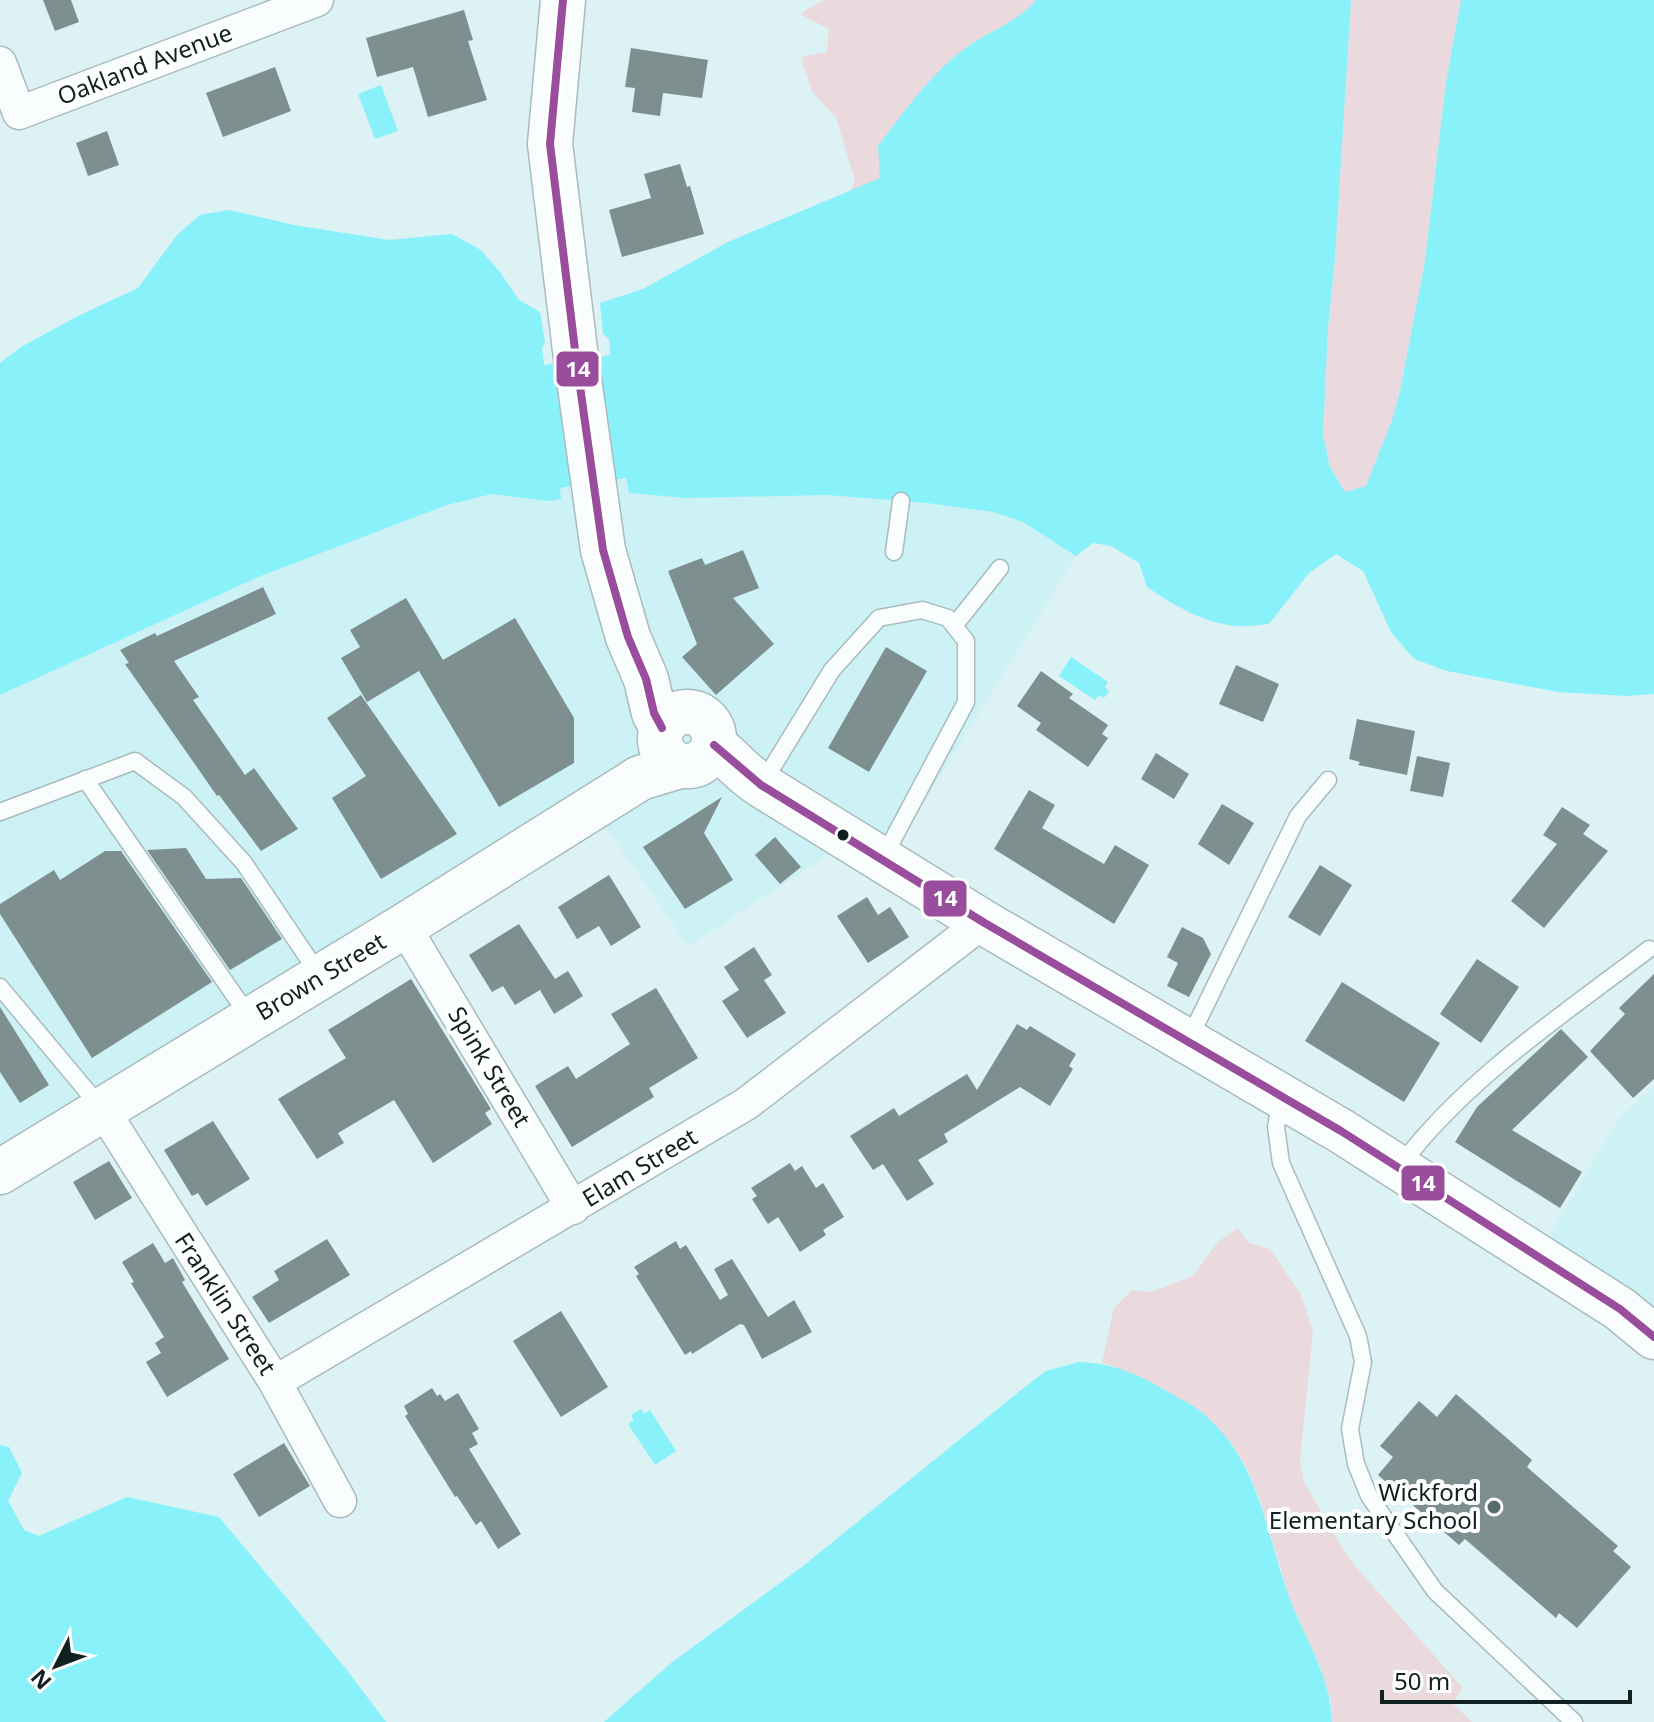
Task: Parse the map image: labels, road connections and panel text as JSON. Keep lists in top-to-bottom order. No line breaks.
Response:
{"streets":{"main road":["Brown Street"],"street":["Oakland Avenue","Spink Street","Elam Street","Franklin Street"]},"crossings":[["Brown Street","Spink Street"],["Brown Street","Franklin Street"],["Spink Street","Elam Street"],["Elam Street","Franklin Street"]],"places":["Wickford Elementary School"],"lines":["transit line 14"],"scale_bar":"50 m","north":"bottom left"}
